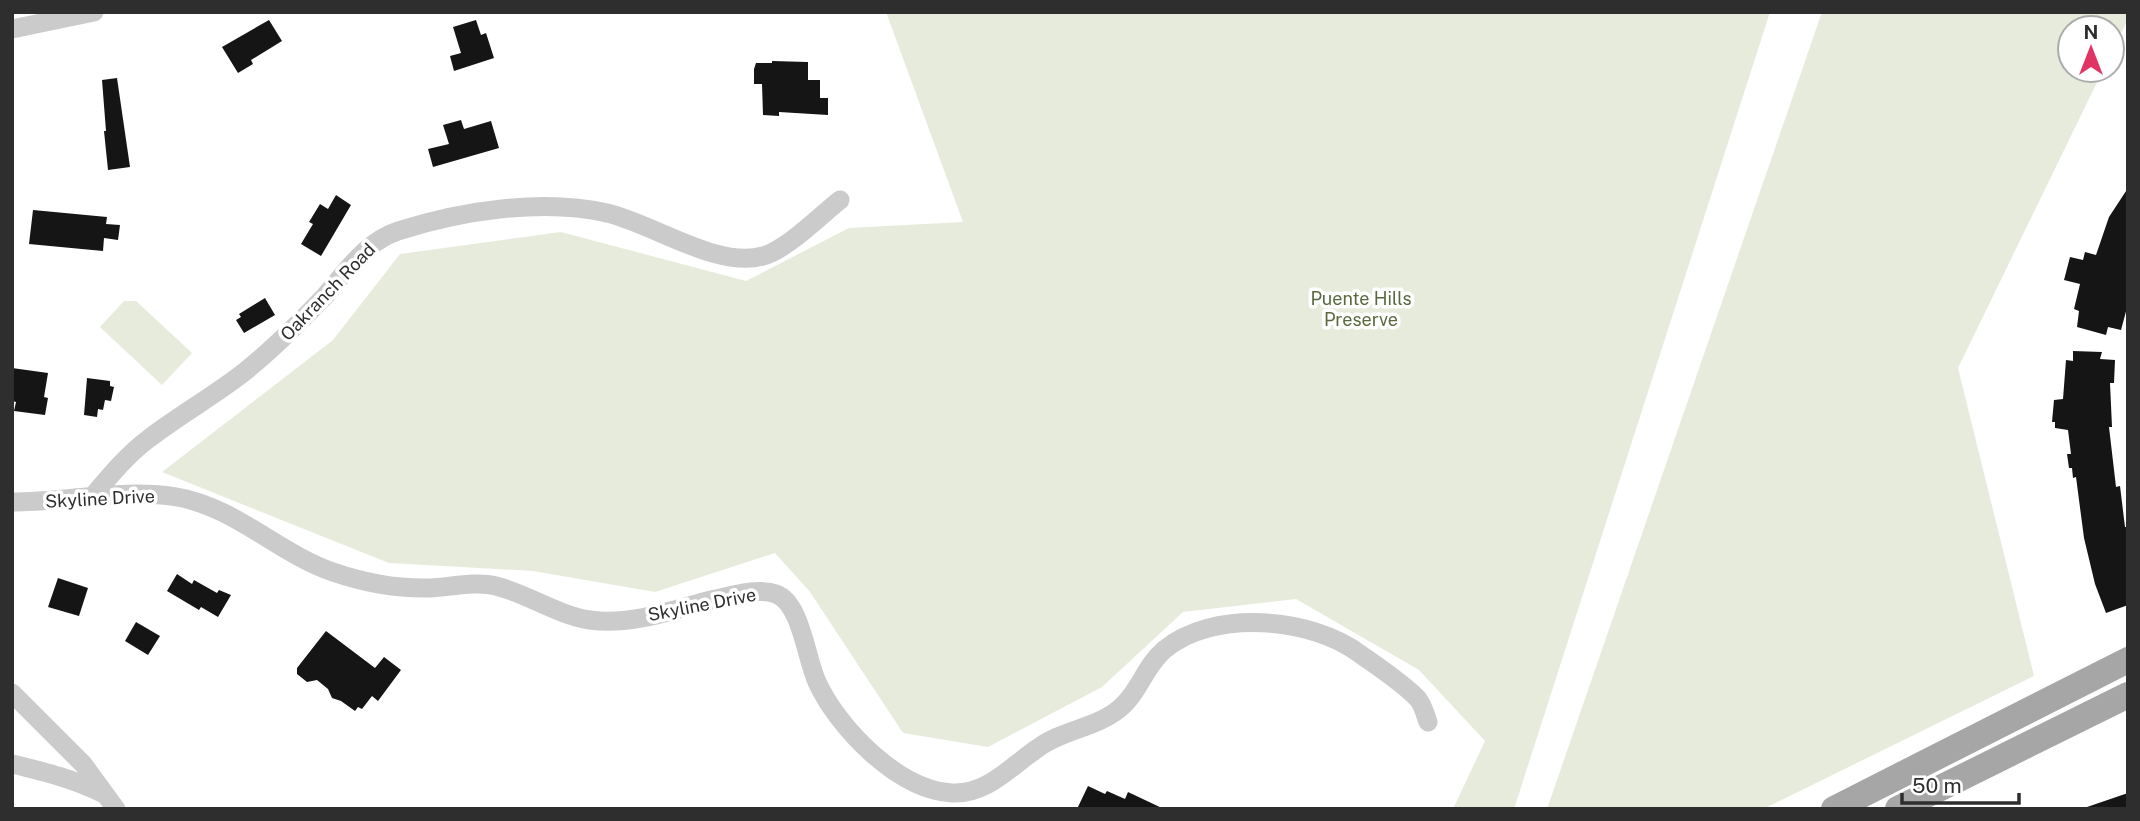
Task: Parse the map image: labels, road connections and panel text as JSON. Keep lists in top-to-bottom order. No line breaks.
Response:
{"streets":{"street":["Oakranch Road","Skyline Drive"]},"crossings":[["Oakranch Road","Skyline Drive"]],"parks":["Puente Hills Preserve"],"scale_bar":"50 m","north":"top"}
